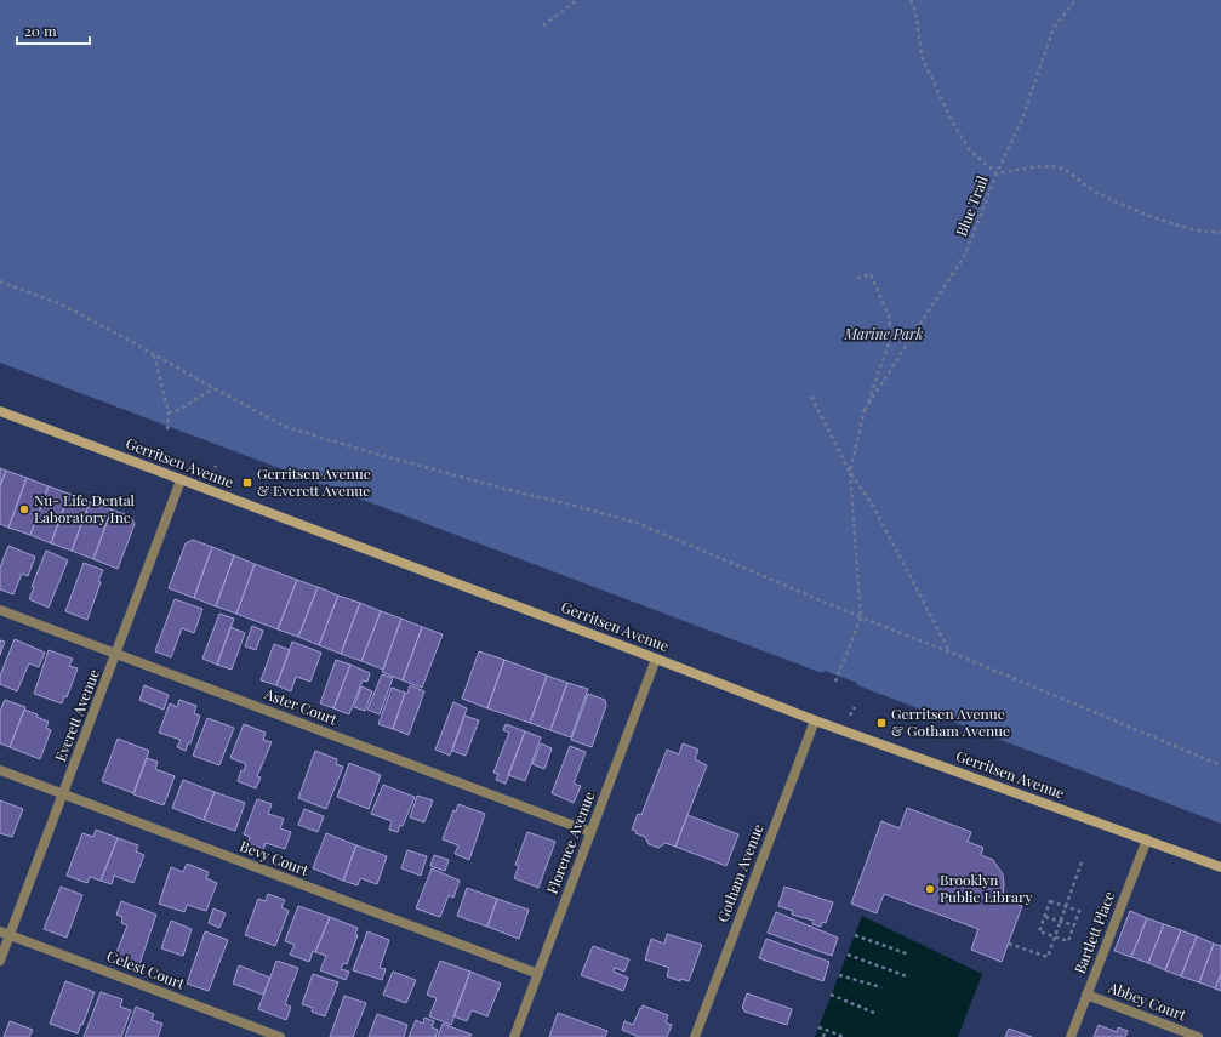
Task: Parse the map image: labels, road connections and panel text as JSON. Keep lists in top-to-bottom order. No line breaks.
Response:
{"streets":{"main road":["Gerritsen Avenue"],"street":["Aster Court","Everett Avenue","Florence Avenue","Bevy Court","Gotham Avenue","Bartlett Place","Celest Court","Abbey Court"],"path":["Blue Trail"]},"crossings":[["Gerritsen Avenue","Everett Avenue"],["Gerritsen Avenue","Florence Avenue"],["Gerritsen Avenue","Gotham Avenue"],["Gerritsen Avenue","Bartlett Place"],["Aster Court","Everett Avenue"],["Aster Court","Florence Avenue"],["Everett Avenue","Bevy Court"],["Everett Avenue","Celest Court"],["Florence Avenue","Bevy Court"],["Bartlett Place","Abbey Court"]],"parks":["Marine Park"],"places":{"transit":["Gerritsen Avenue & Everett Avenue","Gerritsen Avenue & Gotham Avenue"],"other":["Nu- Life Dental Laboratory Inc","Brooklyn Public Library"]},"scale_bar":"20 m"}
